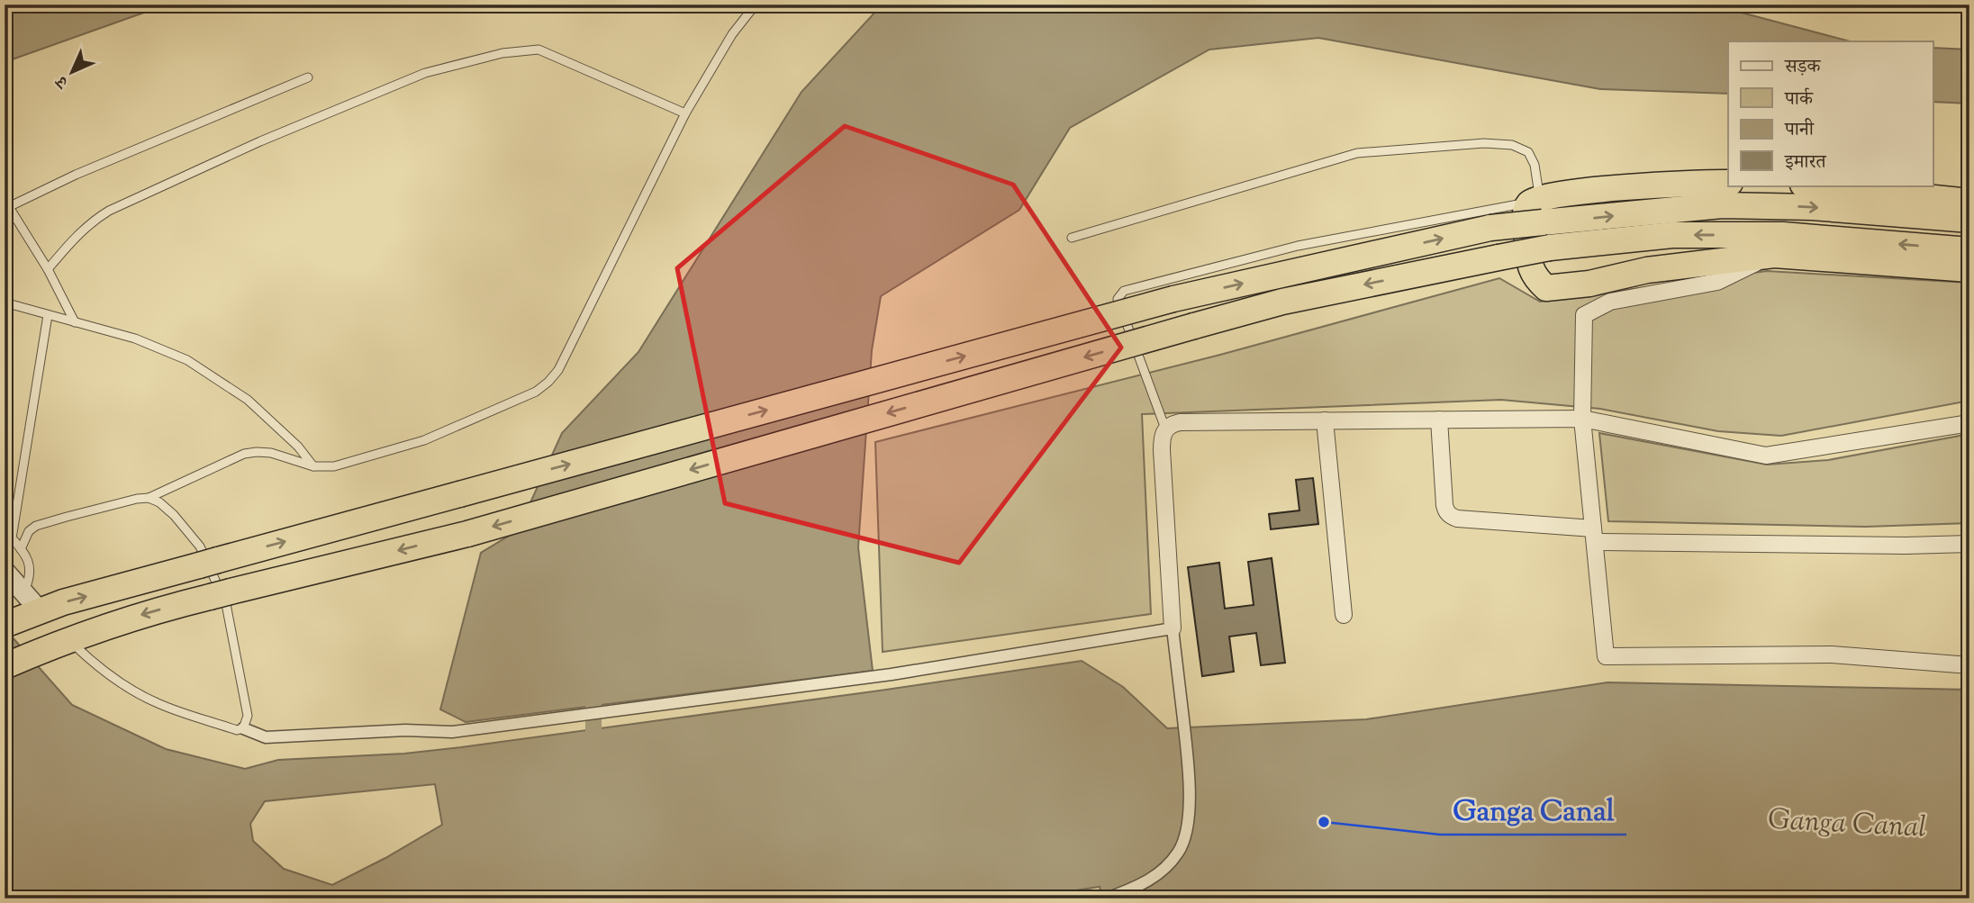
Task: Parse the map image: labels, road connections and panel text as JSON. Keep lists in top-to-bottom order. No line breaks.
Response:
{"water":["Ganga Canal"],"places":["Ganga Canal"],"legend":["सड़क","पार्क","पानी","इमारत"],"north":"bottom left"}
